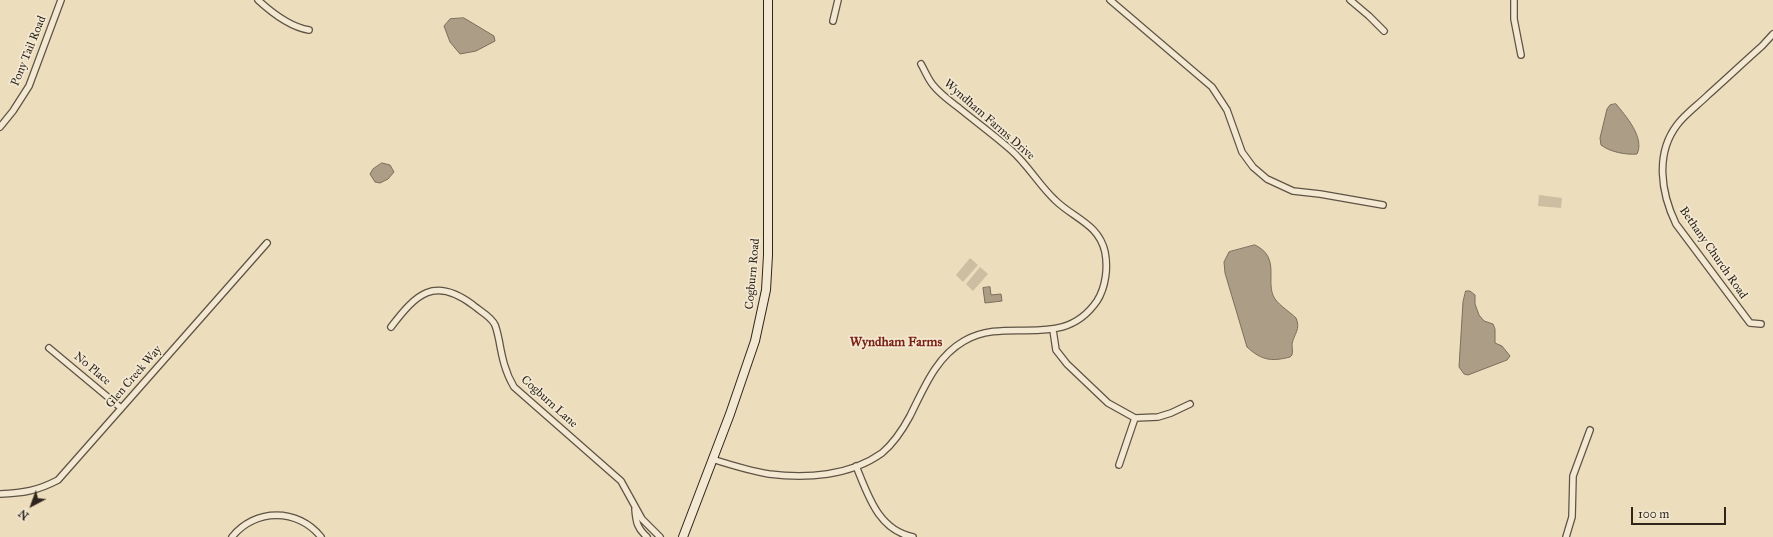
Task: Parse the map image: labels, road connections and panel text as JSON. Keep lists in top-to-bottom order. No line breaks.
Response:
{"streets":{"street":["Pony Tail Road","Wyndham Farms Drive","Bethany Church Road","Cogburn Road","No Place","Glen Creek Way","Cogburn Lane"]},"crossings":[["Wyndham Farms Drive","Cogburn Road"],["No Place","Glen Creek Way"]],"districts":["Wyndham Farms"],"scale_bar":"100 m","north":"bottom left"}
